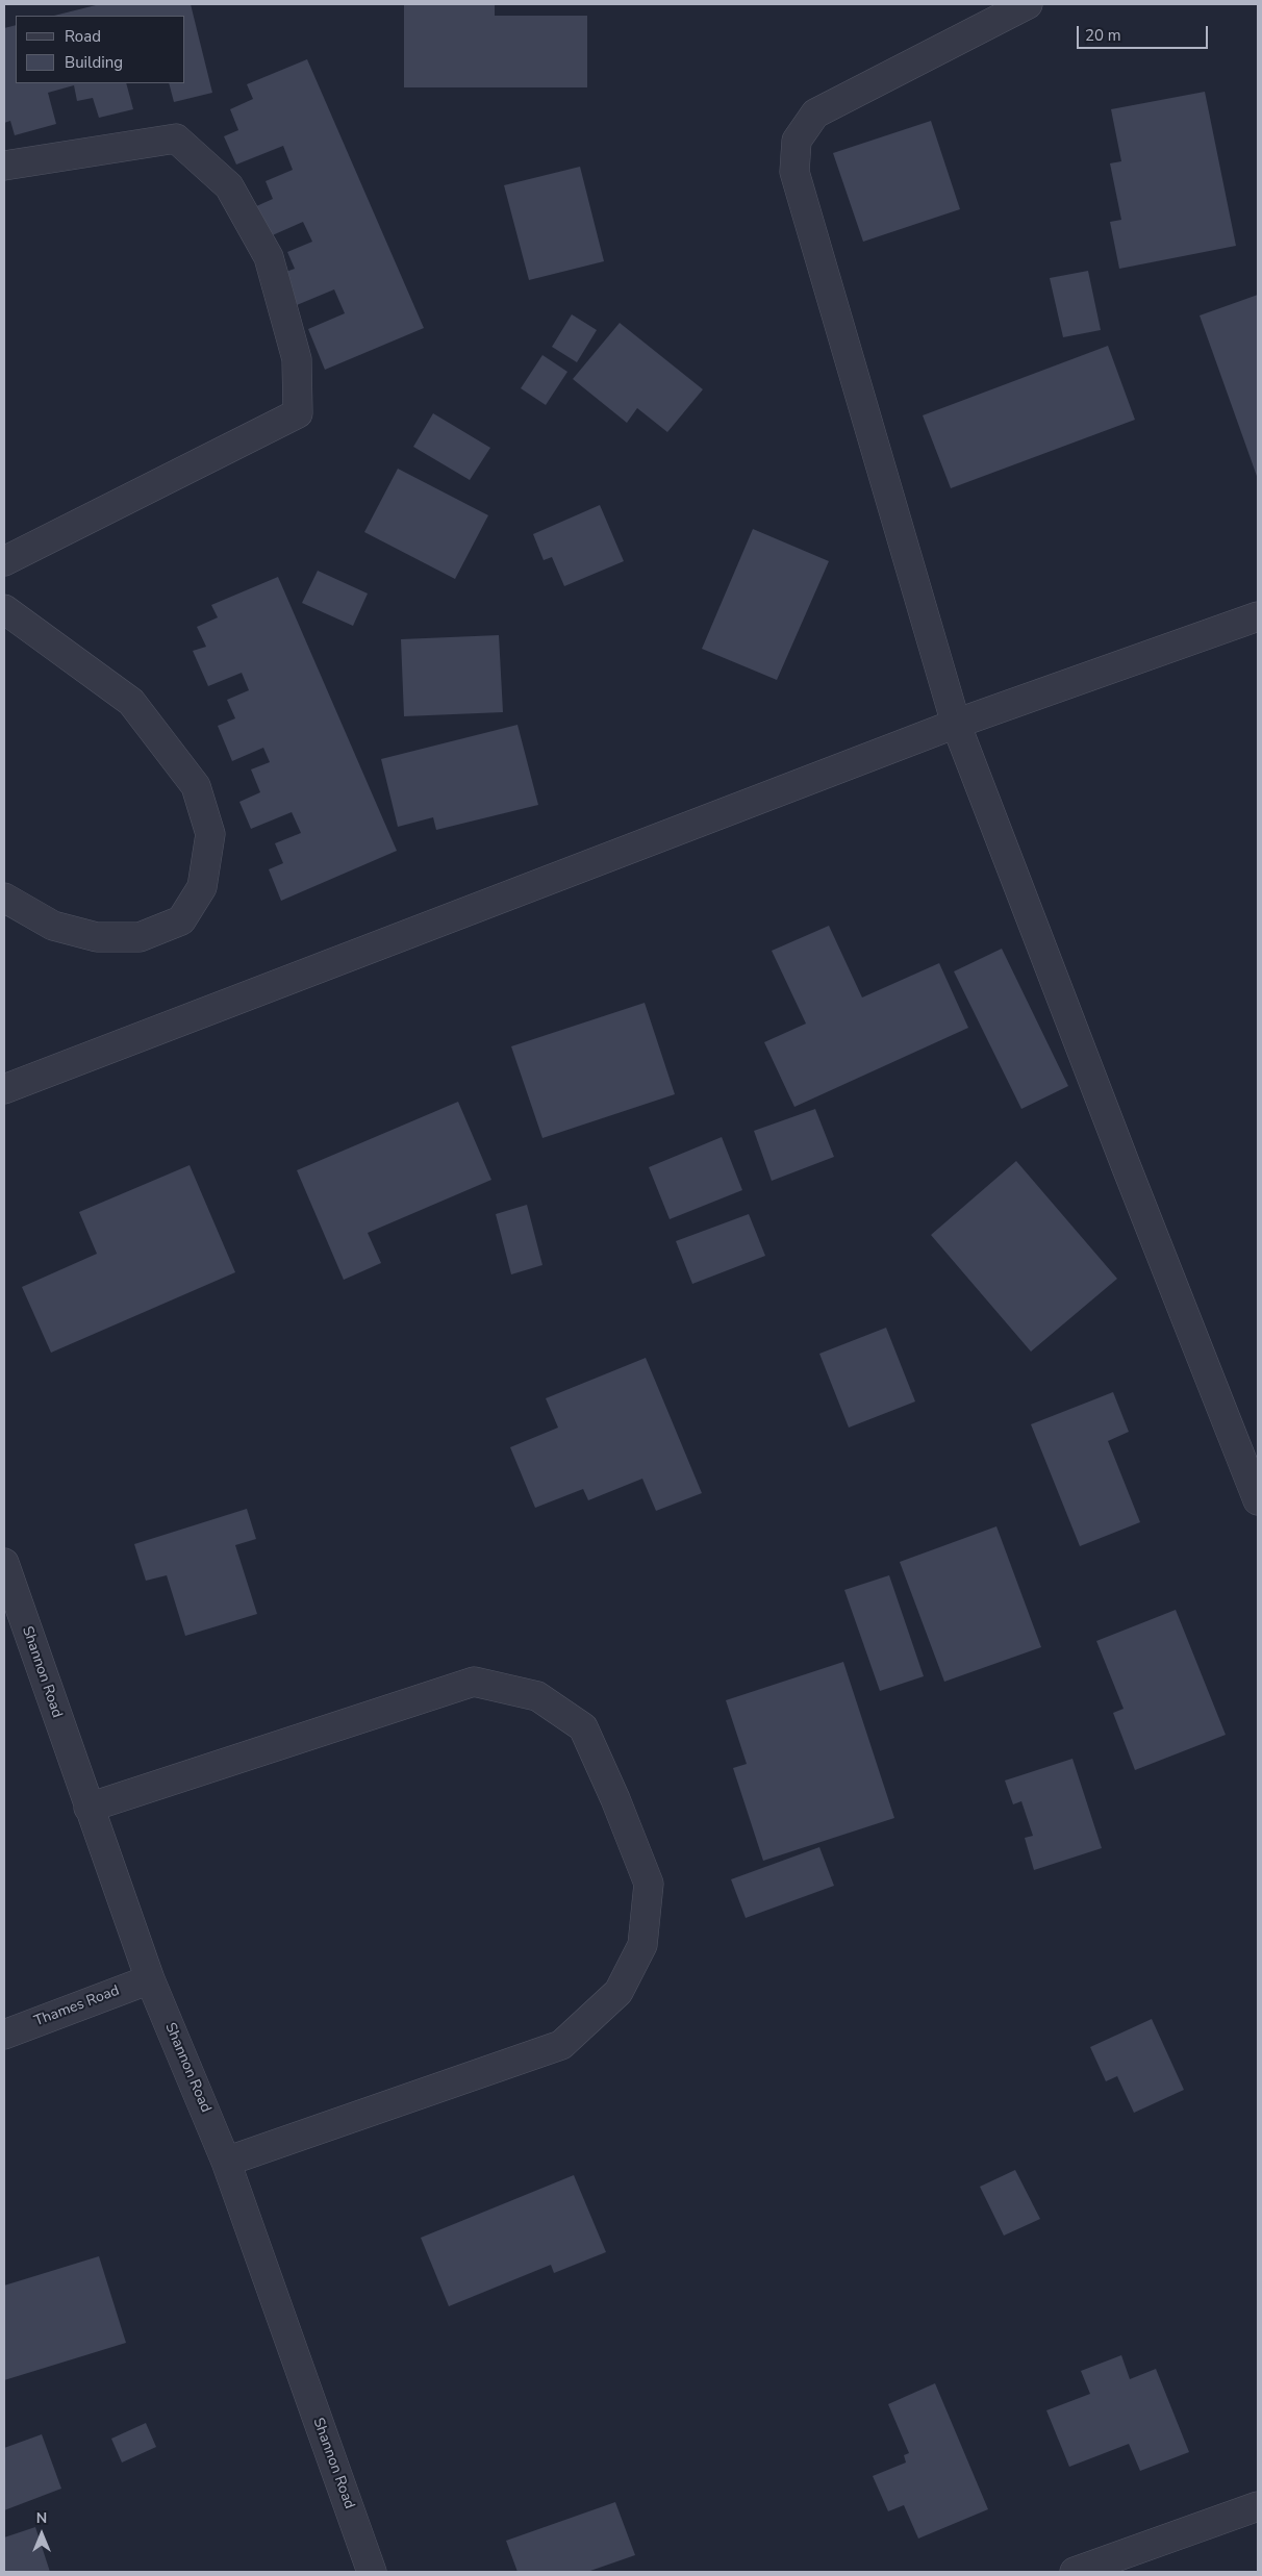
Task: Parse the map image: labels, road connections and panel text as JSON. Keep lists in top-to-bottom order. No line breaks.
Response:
{"streets":{"street":["Shannon Road","Thames Road"]},"crossings":[["Shannon Road","Thames Road"]],"legend":["Road","Building"],"scale_bar":"20 m","north":"top"}
